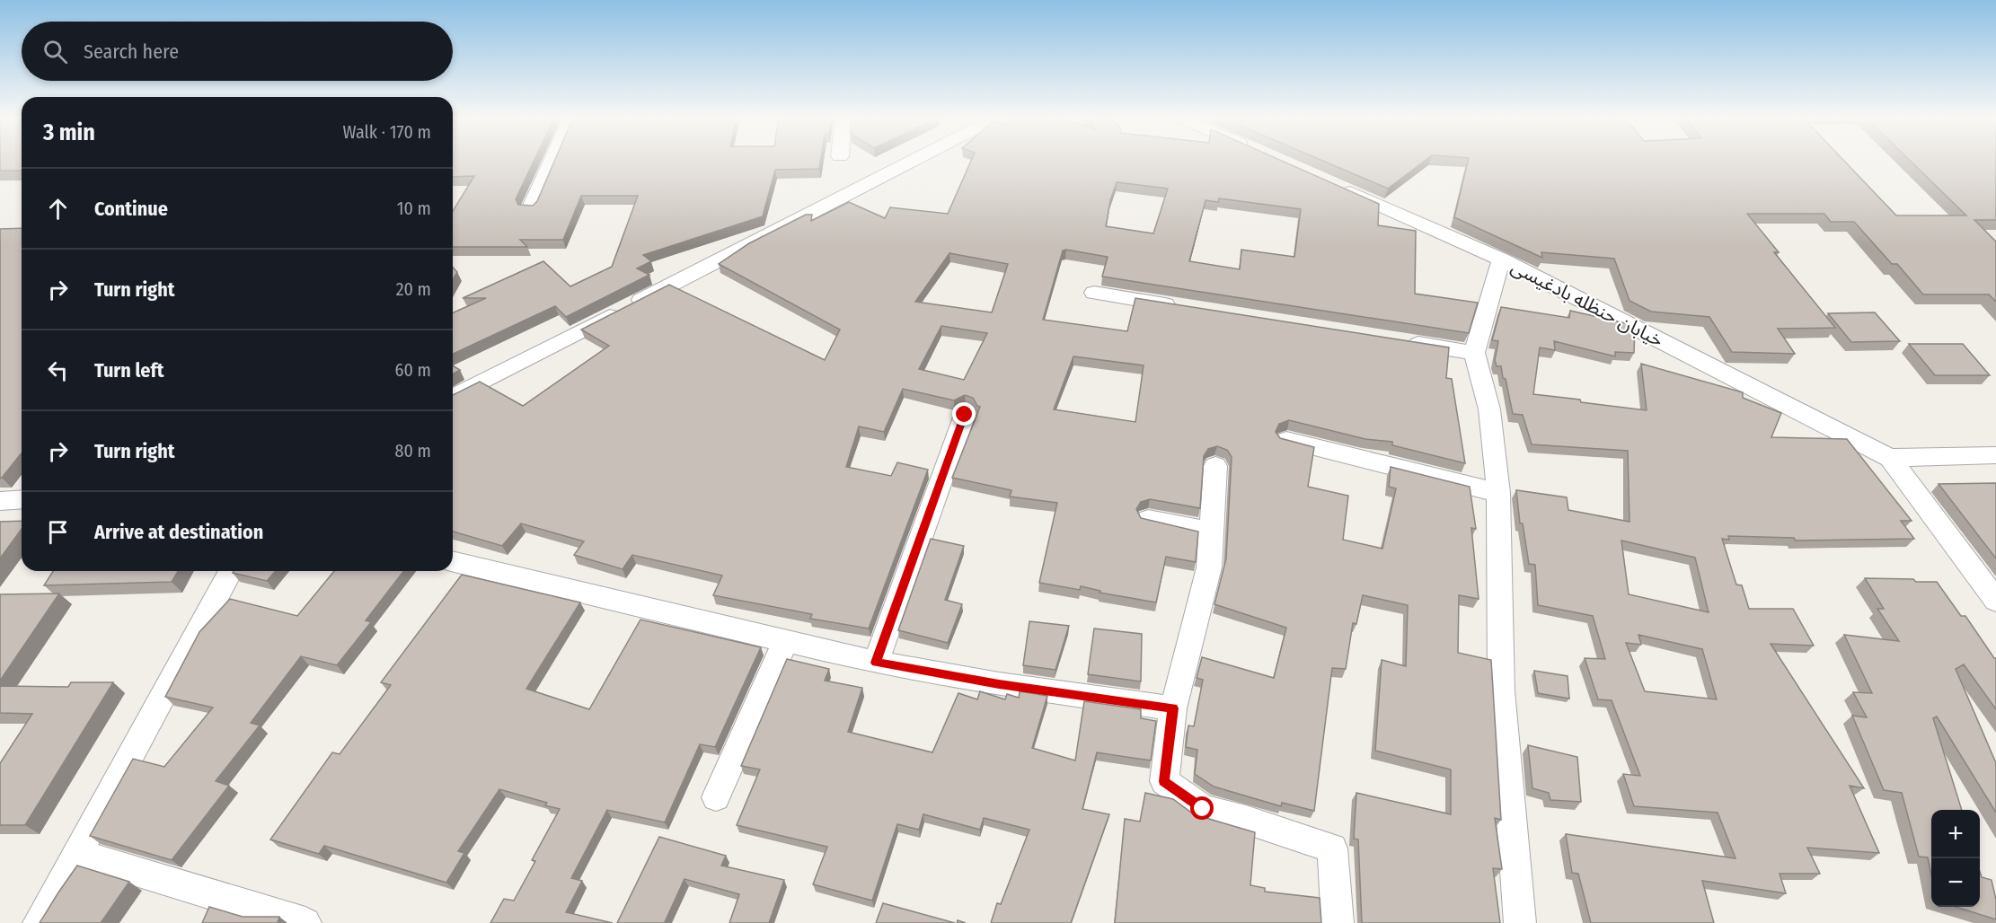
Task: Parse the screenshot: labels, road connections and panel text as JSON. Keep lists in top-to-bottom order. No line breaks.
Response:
{"streets":{"street":["خیابان حنظله بادغیسی"]},"page":{"search":"Search here","heading":["3 min","Walk · 170 m"],"list":[["Continue","10 m"],["Turn right","20 m"],["Turn left","60 m"],["Turn right","80 m"],"Arrive at destination"],"map_buttons":["+","−"]}}
